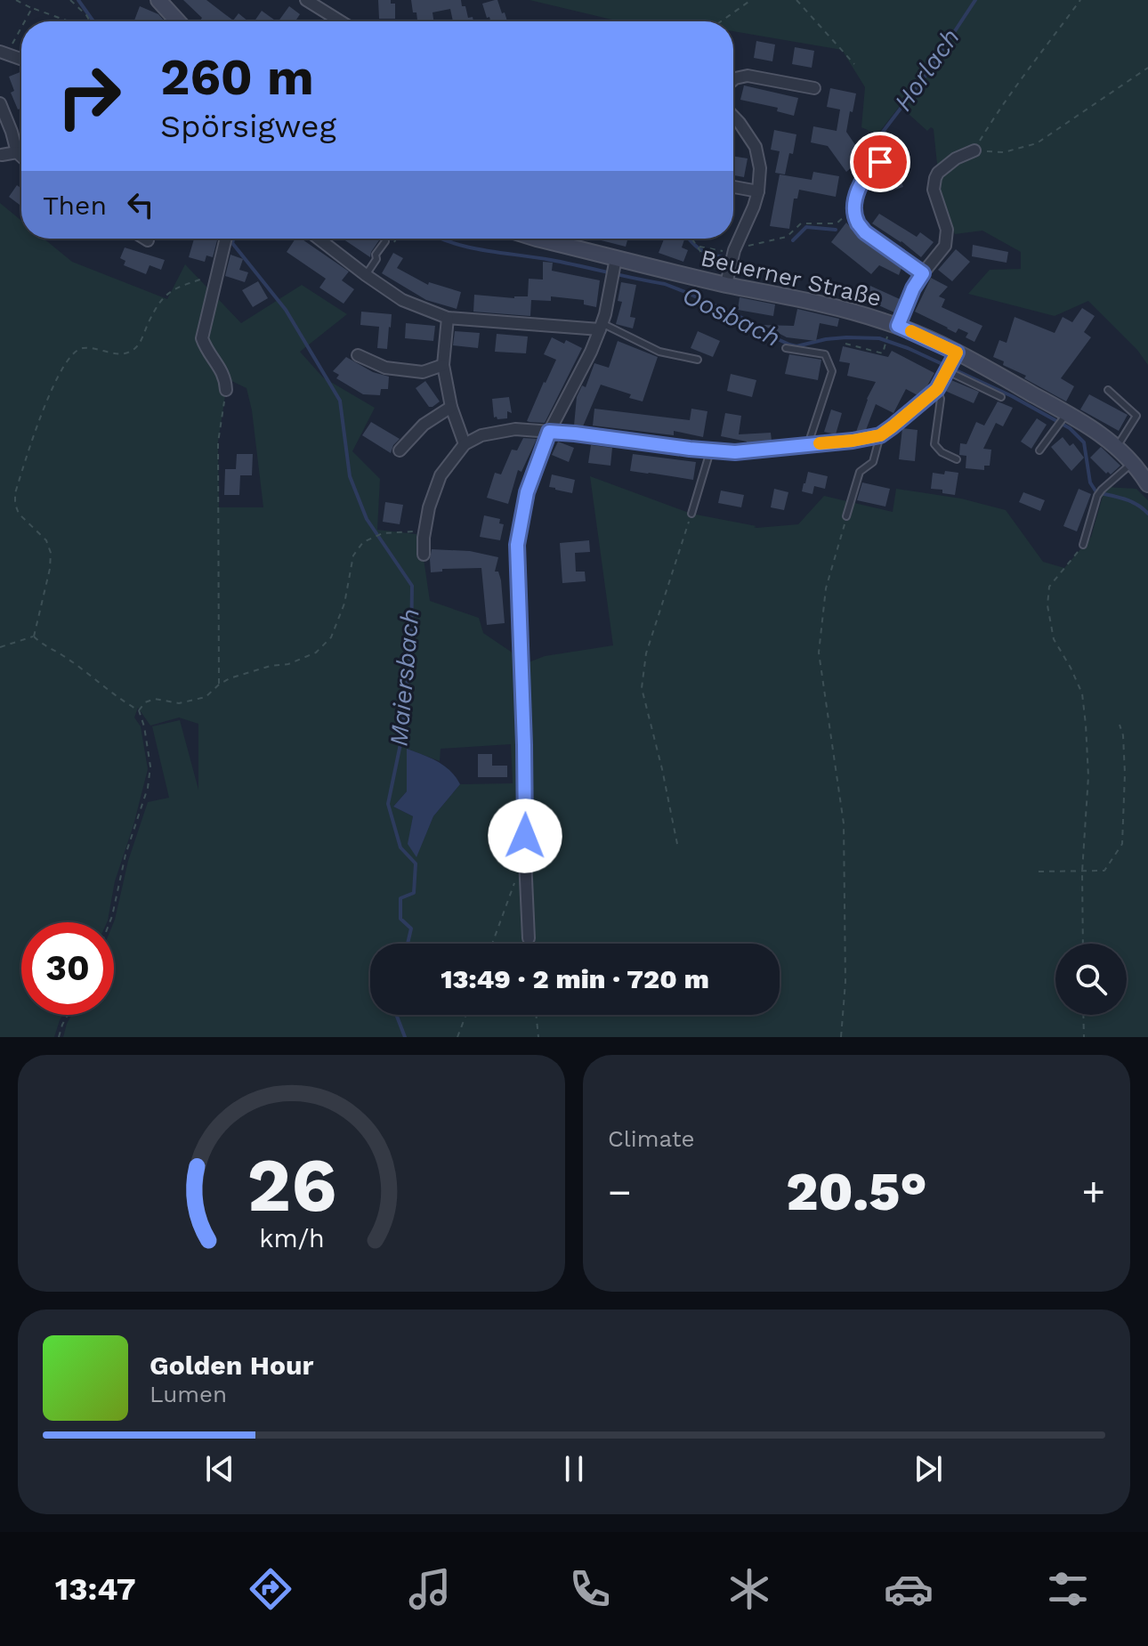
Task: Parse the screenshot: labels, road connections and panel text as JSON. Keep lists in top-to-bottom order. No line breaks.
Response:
{"streets":{"main road":["Beuerner Straße"]},"water":["Horlach","Oosbach","Maiersbach"],"page":{"turn":["260 m","Spörsigweg"],"then":"Then","limit":"30","trip":"13:49 · 2 min · 720 m","tile":"Climate","heat":["−","20.5°","+"],"song":["Golden Hour","Lumen"],"tabs":"13:47","gauge":["26","km/h"]}}
